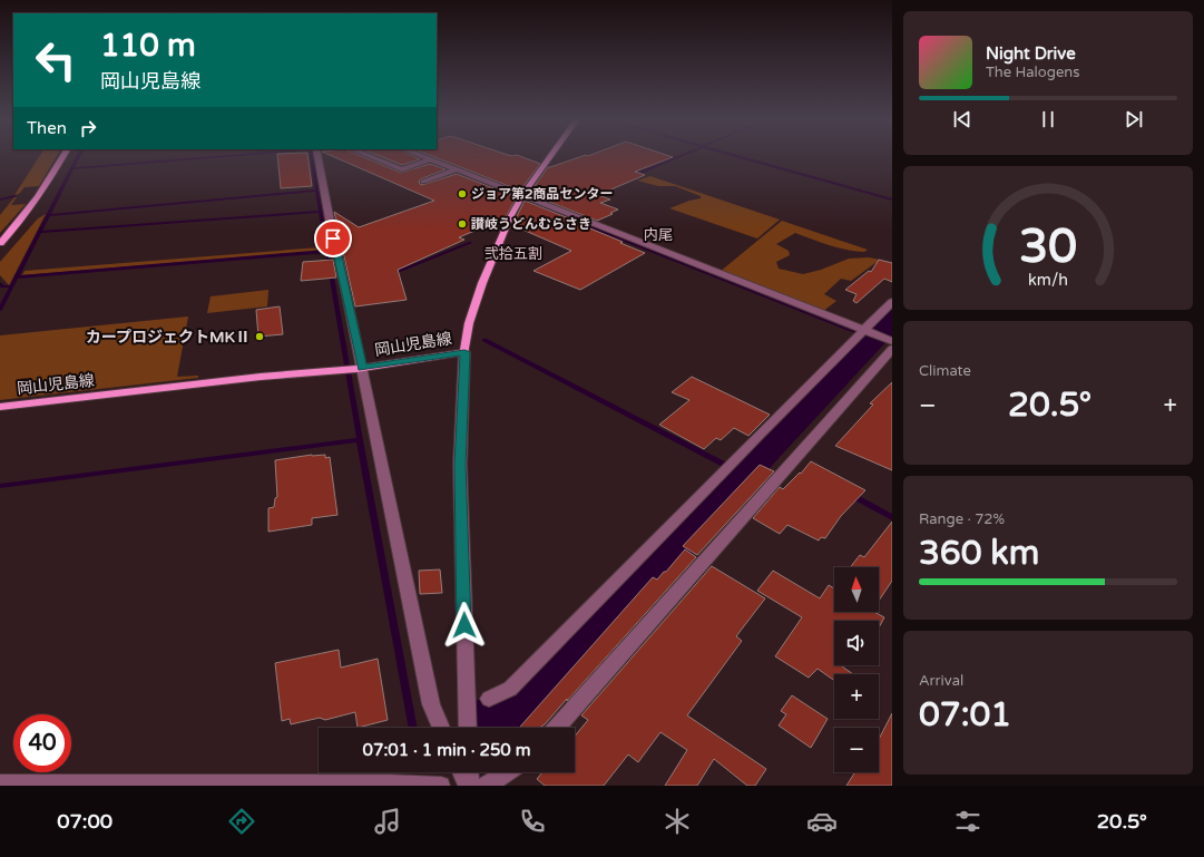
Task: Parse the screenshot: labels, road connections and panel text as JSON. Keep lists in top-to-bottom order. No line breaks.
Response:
{"streets":{"main road":["岡山児島線"]},"districts":["内尾","弐拾五割"],"places":["ジョア第2商品センター","讃岐うどんむらさき","カープロジェクトMKⅡ"],"north":"top","page":{"turn":["110 m","岡山児島線"],"song":["Night Drive","The Halogens"],"then":"Then","tile":["Climate",["Range · 72%","360 km"],["Arrival","07:01"]],"heat":["−","20.5°","+"],"map_buttons":["+","−"],"limit":"40","trip":"07:01 · 1 min · 250 m","tabs":["07:00","20.5°"],"gauge":["30","km/h"]}}
